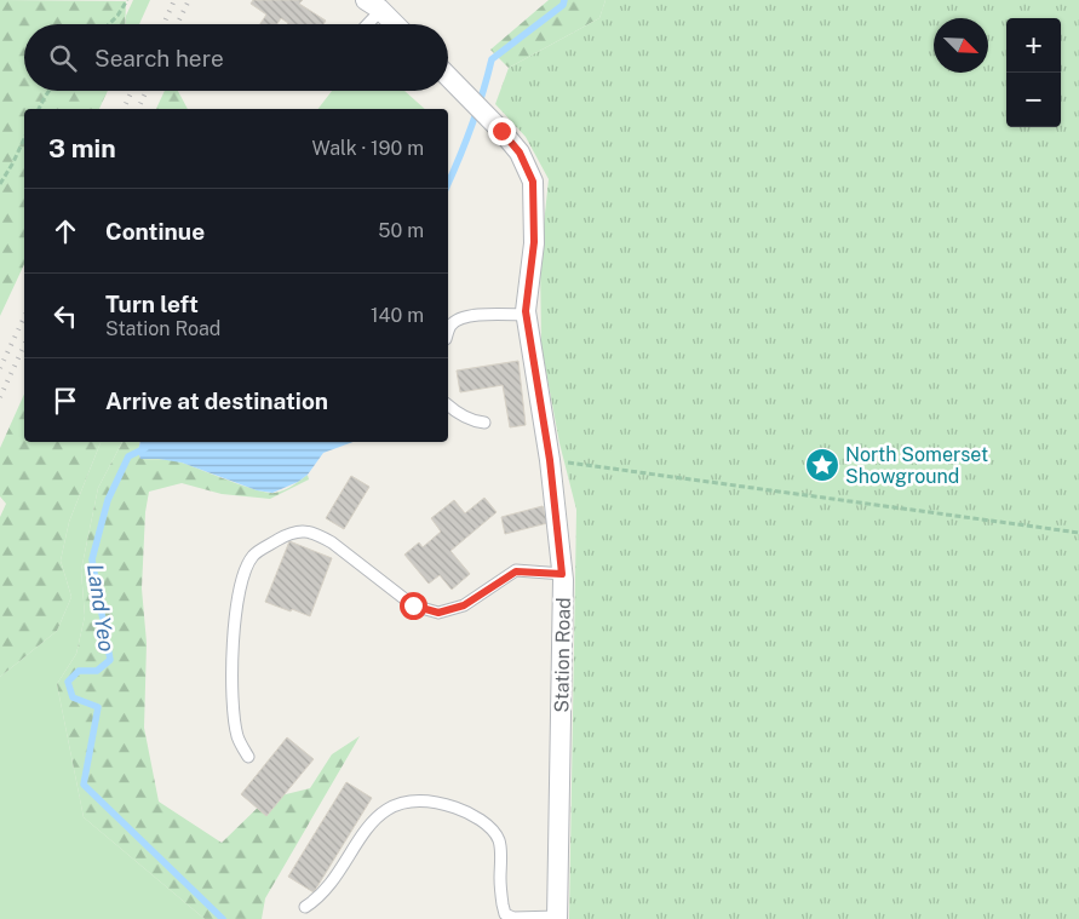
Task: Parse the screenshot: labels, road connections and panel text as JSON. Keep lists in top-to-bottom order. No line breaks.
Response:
{"streets":{"street":["Station Road"]},"water":["Land Yeo"],"places":{"place":["North Somerset Showground"]},"north":"bottom right","page":{"map_buttons":["+","−"],"search":"Search here","heading":["3 min","Walk · 190 m"],"list":[["Continue","50 m"],["Turn left","Station Road","140 m"],"Arrive at destination"]}}
